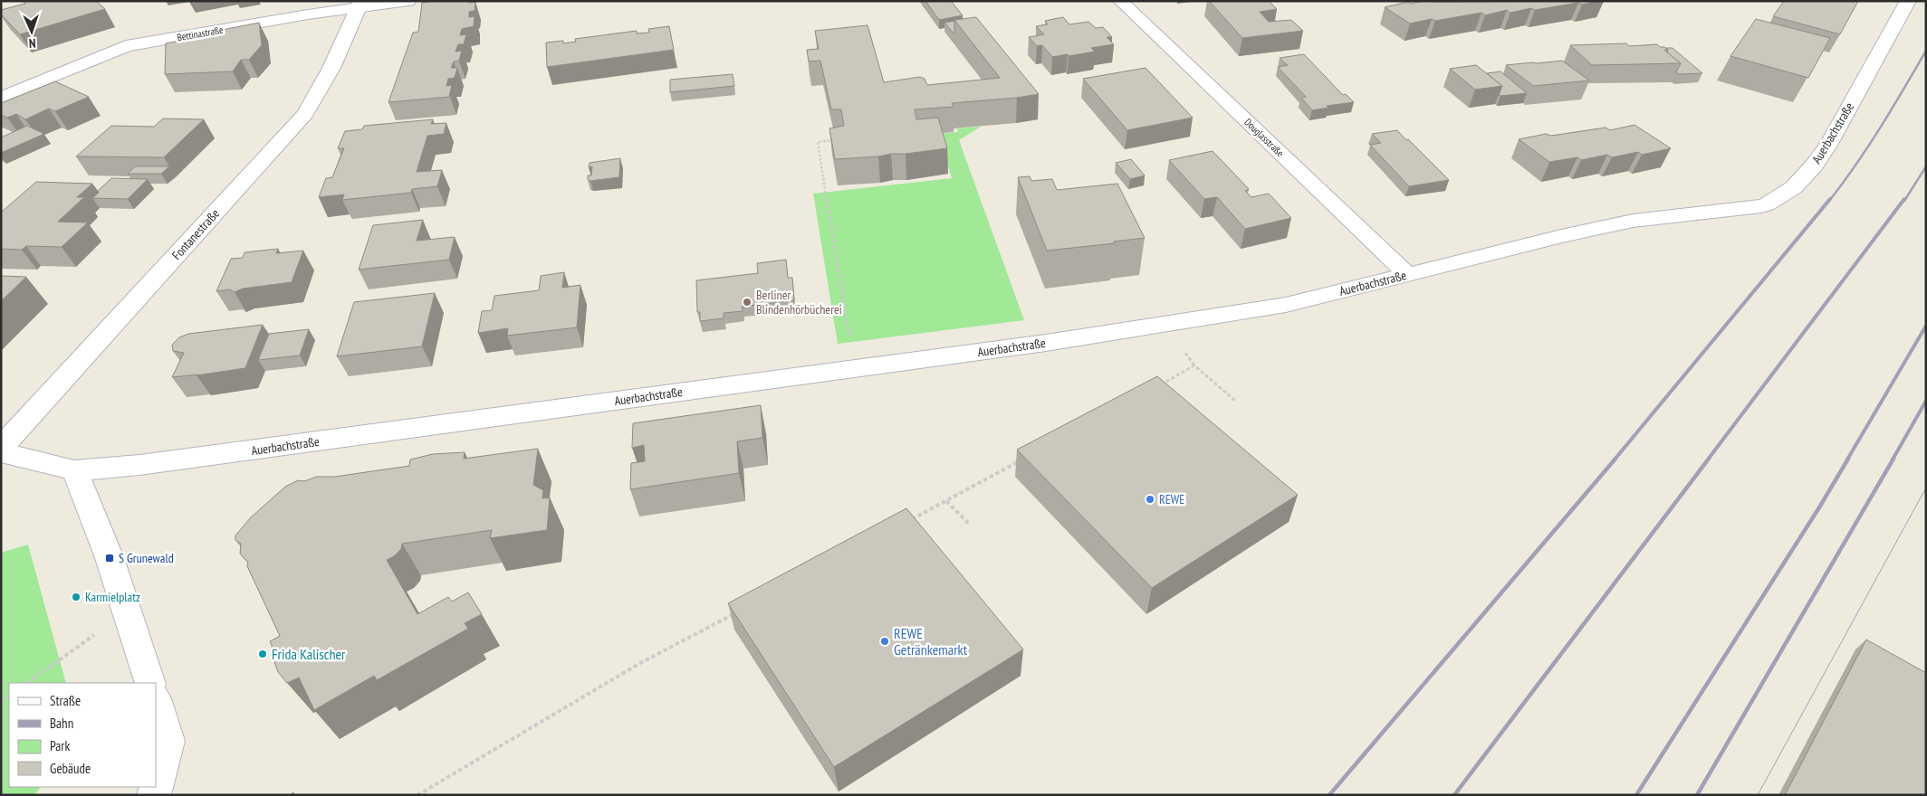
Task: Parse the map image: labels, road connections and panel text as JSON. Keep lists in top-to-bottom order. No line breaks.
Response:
{"streets":{"street":["Bettinastraße","Auerbachstraße","Douglasstraße","Fontanestraße"]},"crossings":[["Bettinastraße","Fontanestraße"],["Auerbachstraße","Douglasstraße"]],"places":{"other":["Berliner Blindenhörbücherei","REWE","Karmielplatz","REWE Getränkemarkt","Frida Kalischer"],"transit":["S Grunewald"]},"legend":["Straße","Bahn","Park","Gebäude"],"north":"bottom"}
